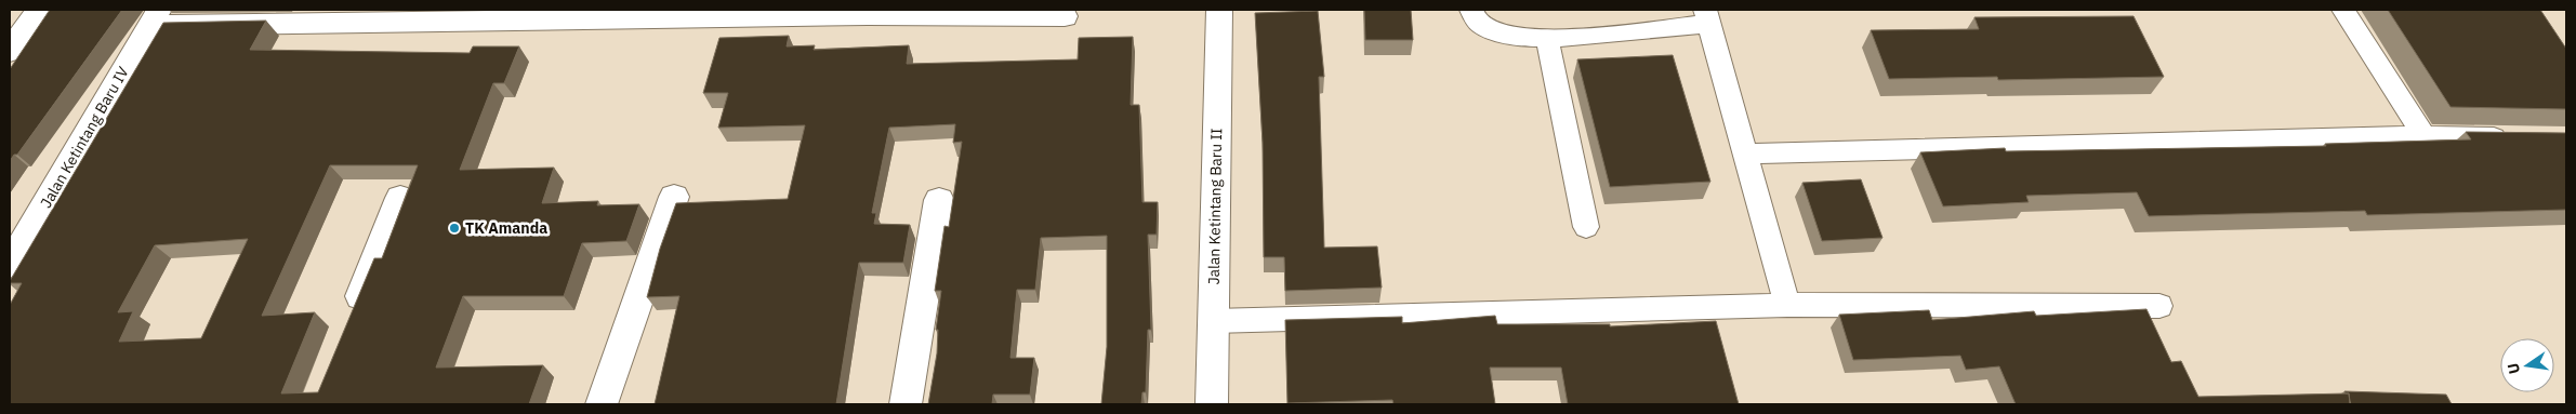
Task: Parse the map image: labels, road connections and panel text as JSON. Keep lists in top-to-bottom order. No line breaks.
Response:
{"streets":{"street":["Jalan Ketintang Baru IV","Jalan Ketintang Baru II"]},"places":["TK Amanda"],"north":"left"}
